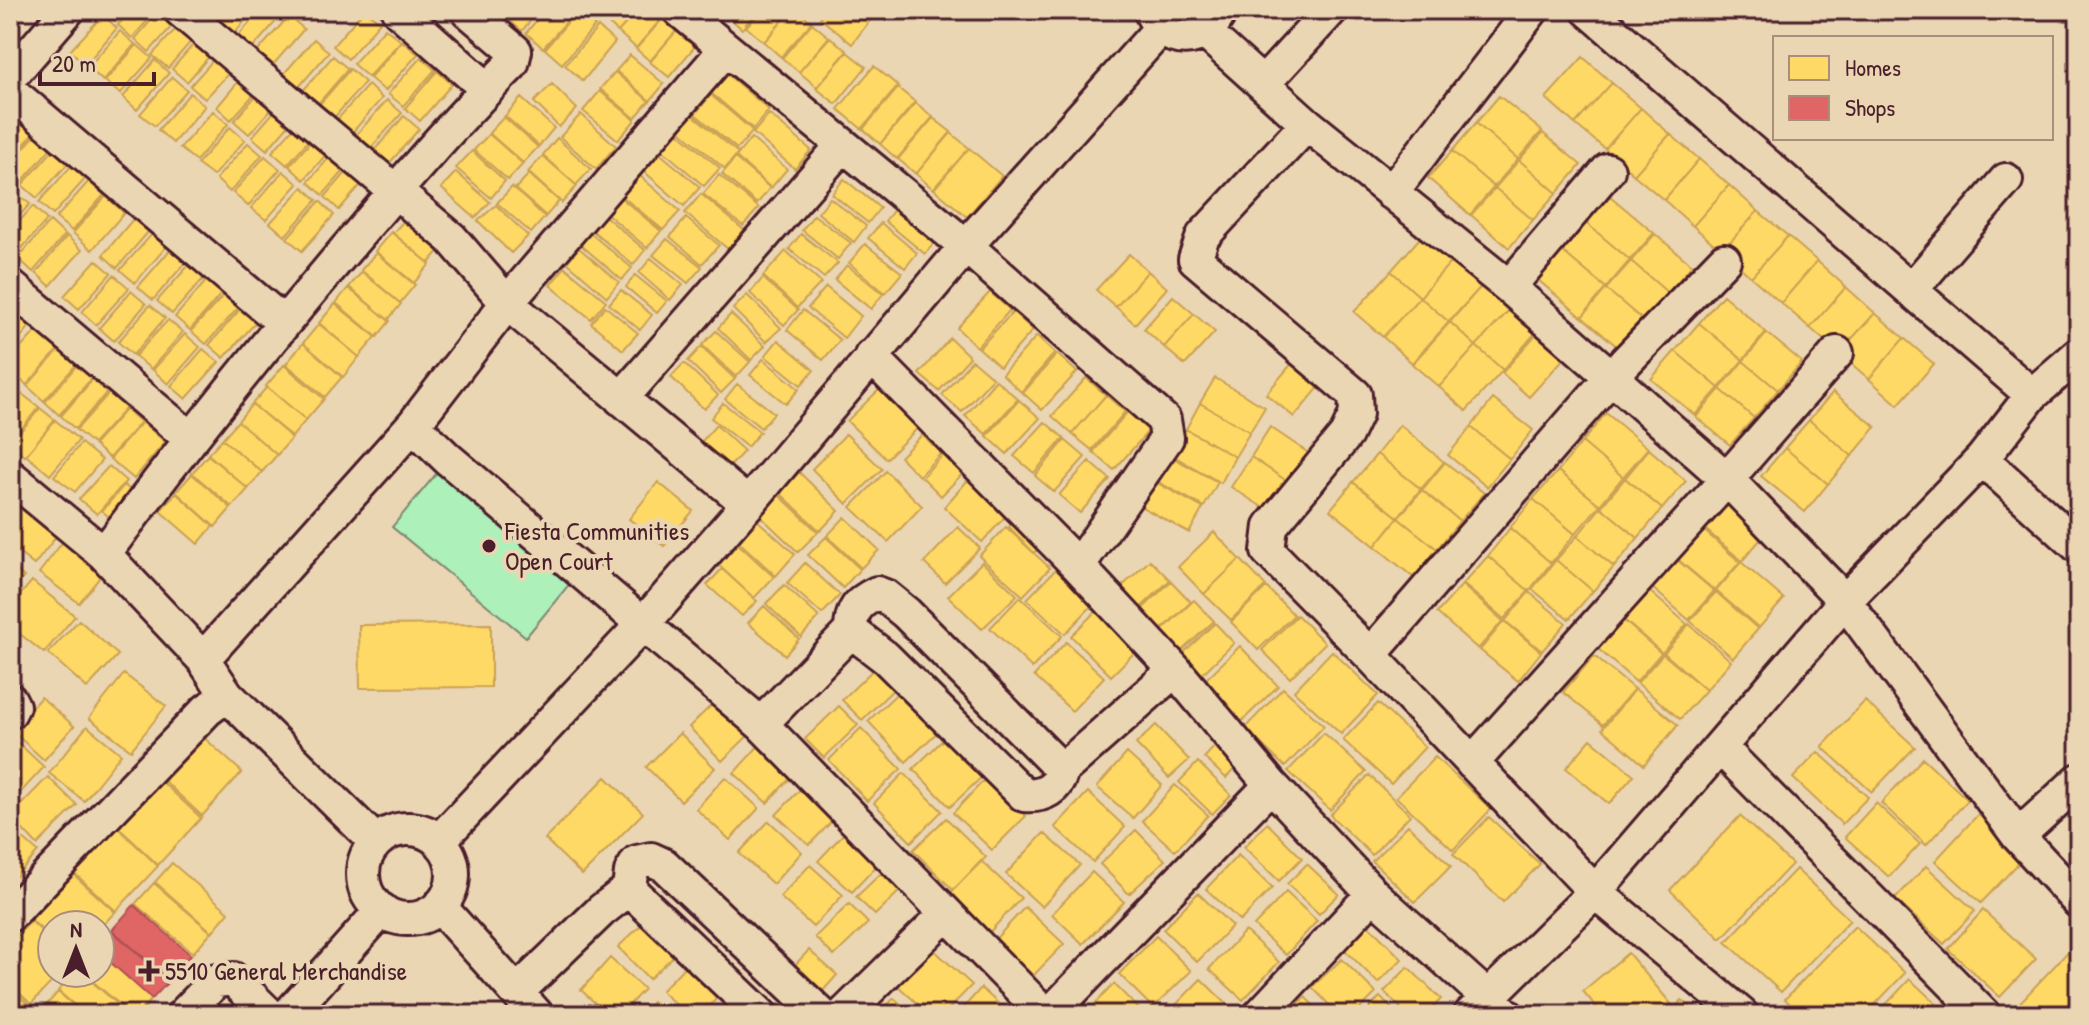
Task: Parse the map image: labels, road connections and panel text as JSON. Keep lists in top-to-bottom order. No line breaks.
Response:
{"places":{"other":["Fiesta Communities Open Court"],"health":["5510 General Merchandise"]},"legend":["Homes","Shops"],"scale_bar":"20 m","north":"top"}
